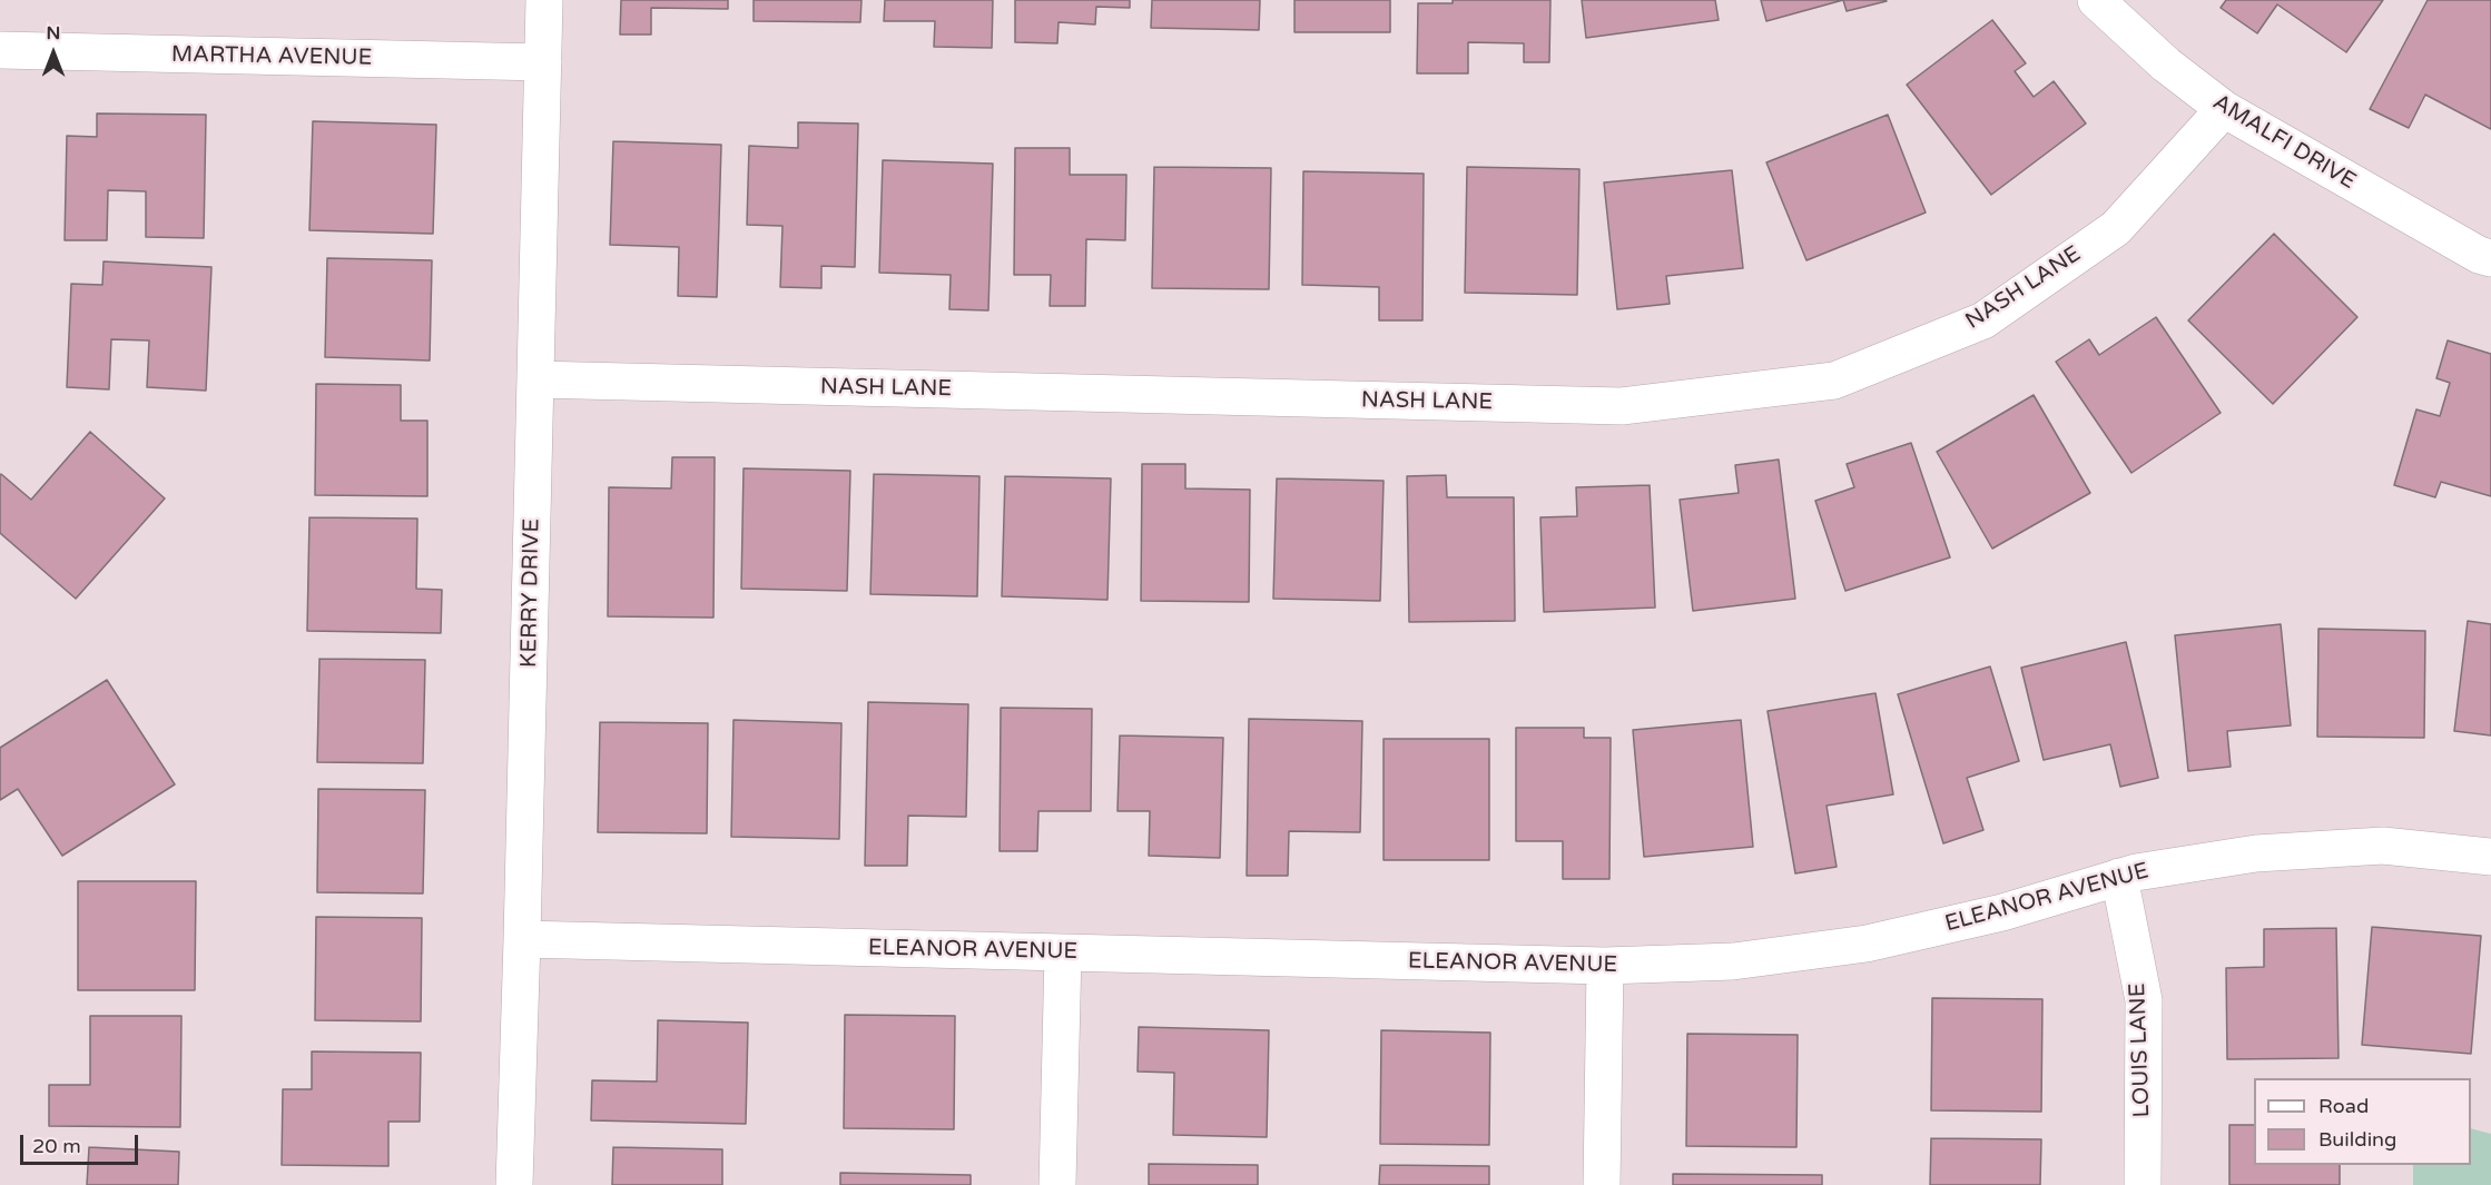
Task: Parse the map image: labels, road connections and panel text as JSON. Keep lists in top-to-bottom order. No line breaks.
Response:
{"streets":{"street":["MARTHA AVENUE","AMALFI DRIVE","NASH LANE","KERRY DRIVE","ELEANOR AVENUE","LOUIS LANE"]},"crossings":[["MARTHA AVENUE","KERRY DRIVE"],["AMALFI DRIVE","NASH LANE"],["NASH LANE","KERRY DRIVE"],["KERRY DRIVE","ELEANOR AVENUE"],["ELEANOR AVENUE","LOUIS LANE"]],"legend":["Road","Building"],"scale_bar":"20 m","north":"top"}
